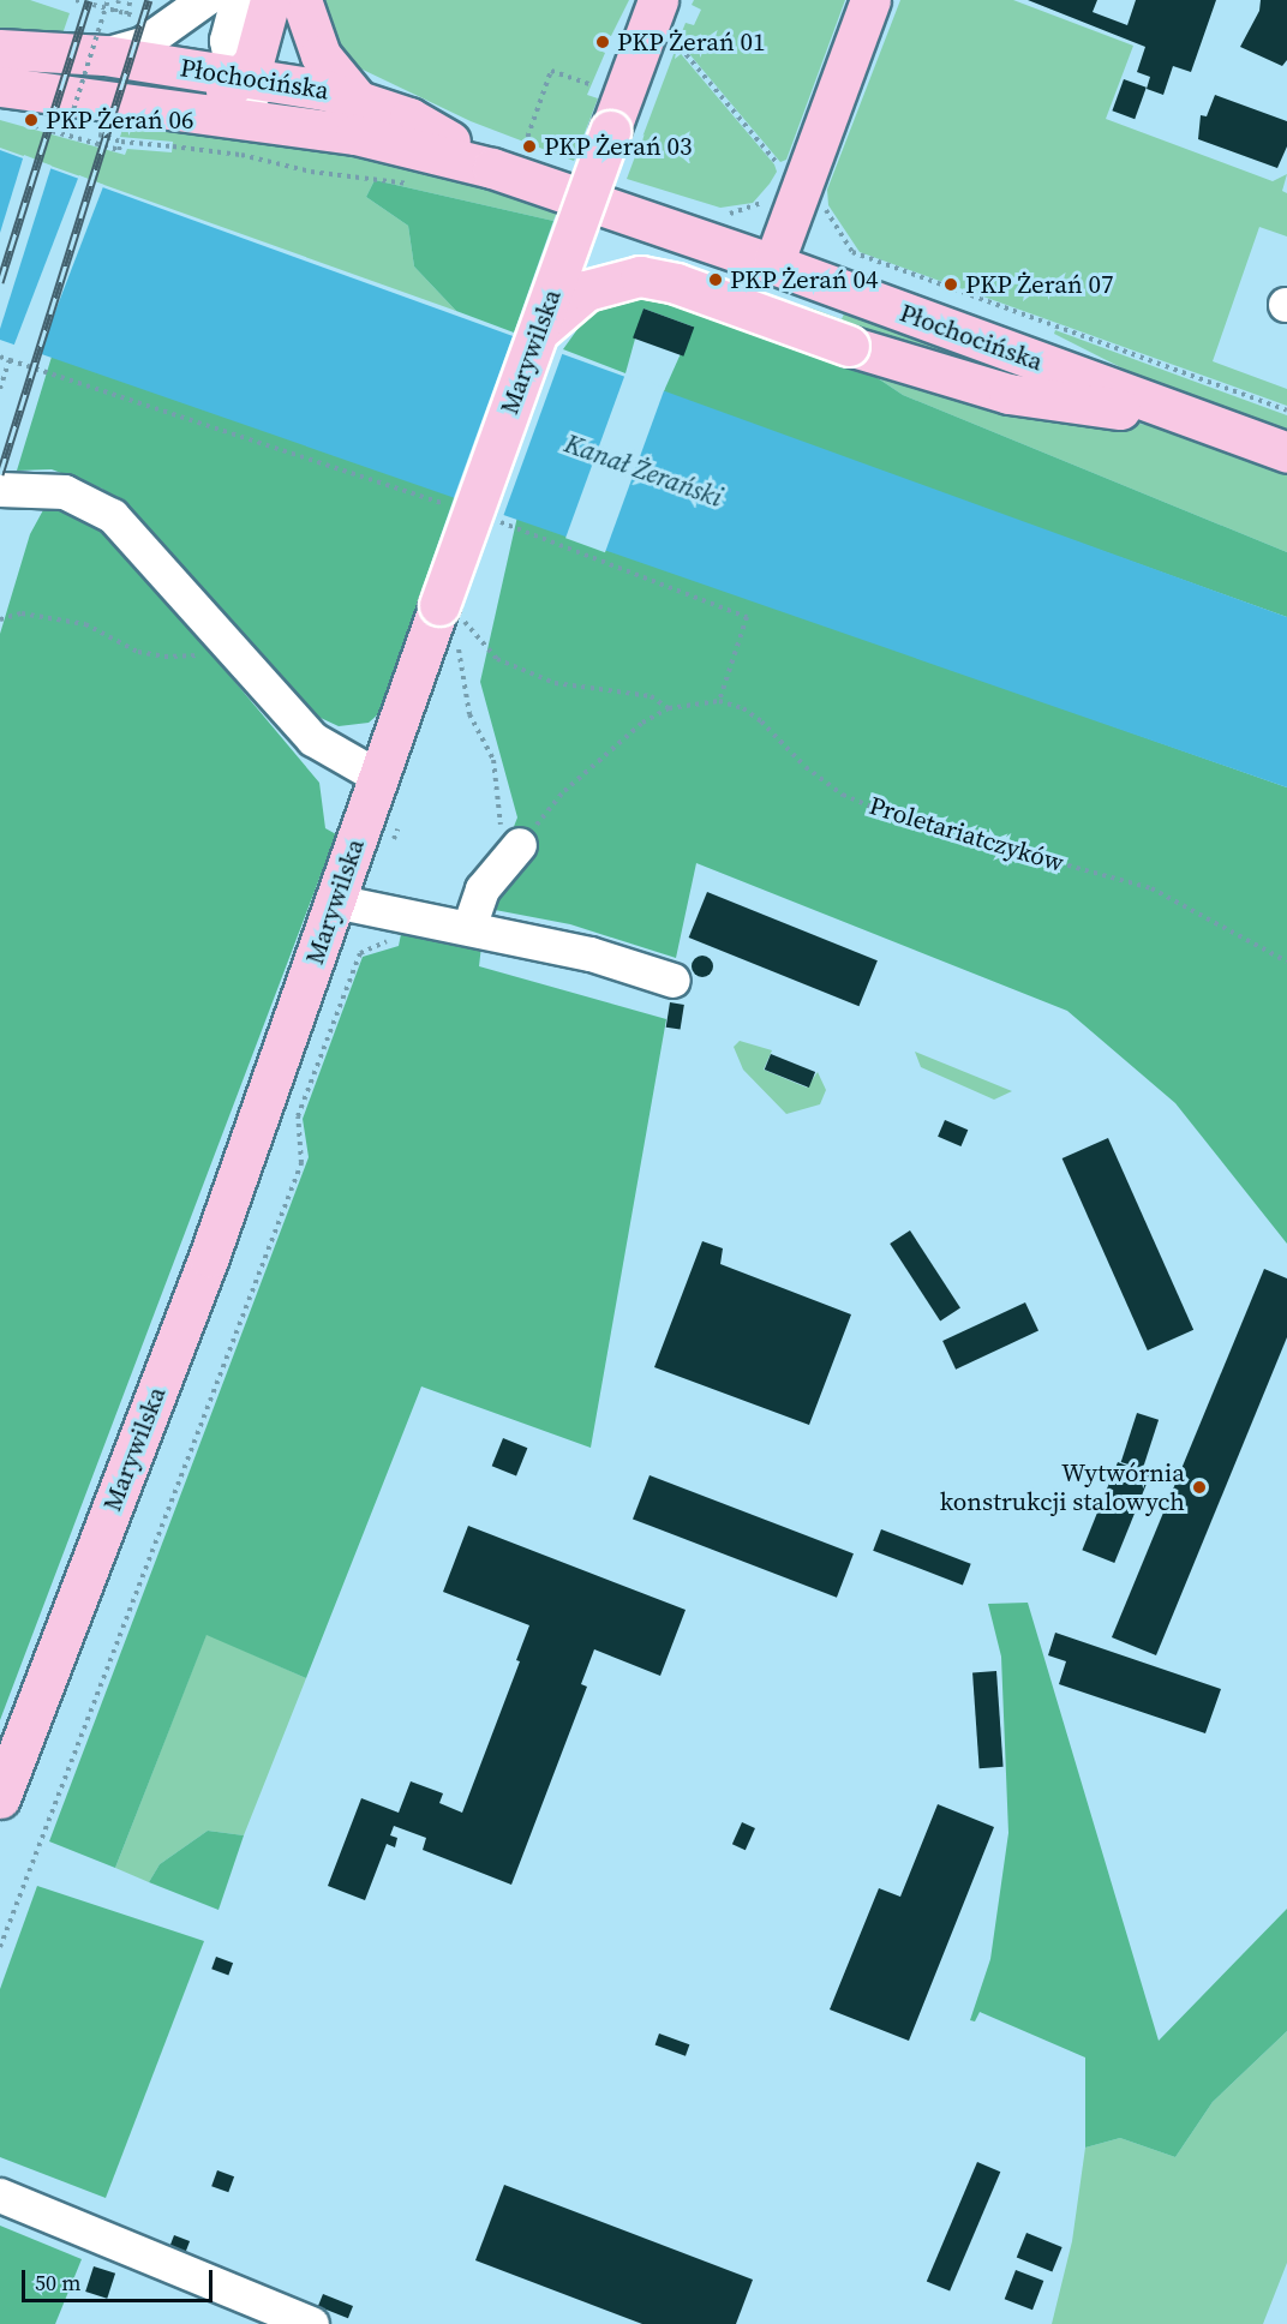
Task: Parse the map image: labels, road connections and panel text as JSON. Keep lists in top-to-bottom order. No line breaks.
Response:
{"streets":{"main road":["Płochocińska","Marywilska"],"path":["Proletariatczyków"]},"water":["Kanał Żerański"],"places":["PKP Żerań 01","PKP Żerań 06","PKP Żerań 03","PKP Żerań 04","PKP Żerań 07","Wytwórnia konstrukcji stalowych"],"scale_bar":"50 m"}
